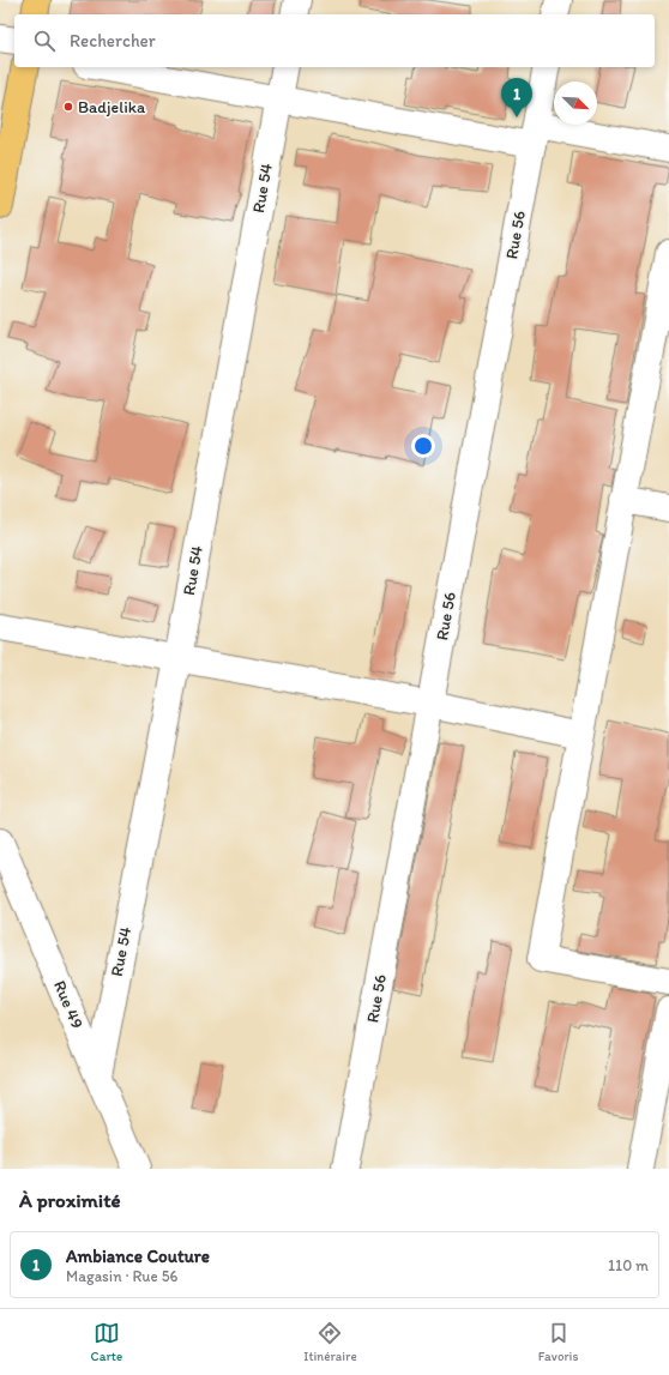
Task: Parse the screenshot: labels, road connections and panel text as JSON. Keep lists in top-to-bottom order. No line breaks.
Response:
{"streets":{"street":["Rue 54","Rue 56","Rue 49"]},"crossings":[["Rue 54","Rue 49"]],"places":["Badjelika"],"north":"bottom right","page":{"search":"Rechercher","pins":"1","heading":"À proximité","list":[{"mark":"1","name":"Ambiance Couture","note":"Magasin · Rue 56","value":"110 m"}],"nav":["Carte","Itinéraire","Favoris"]}}
